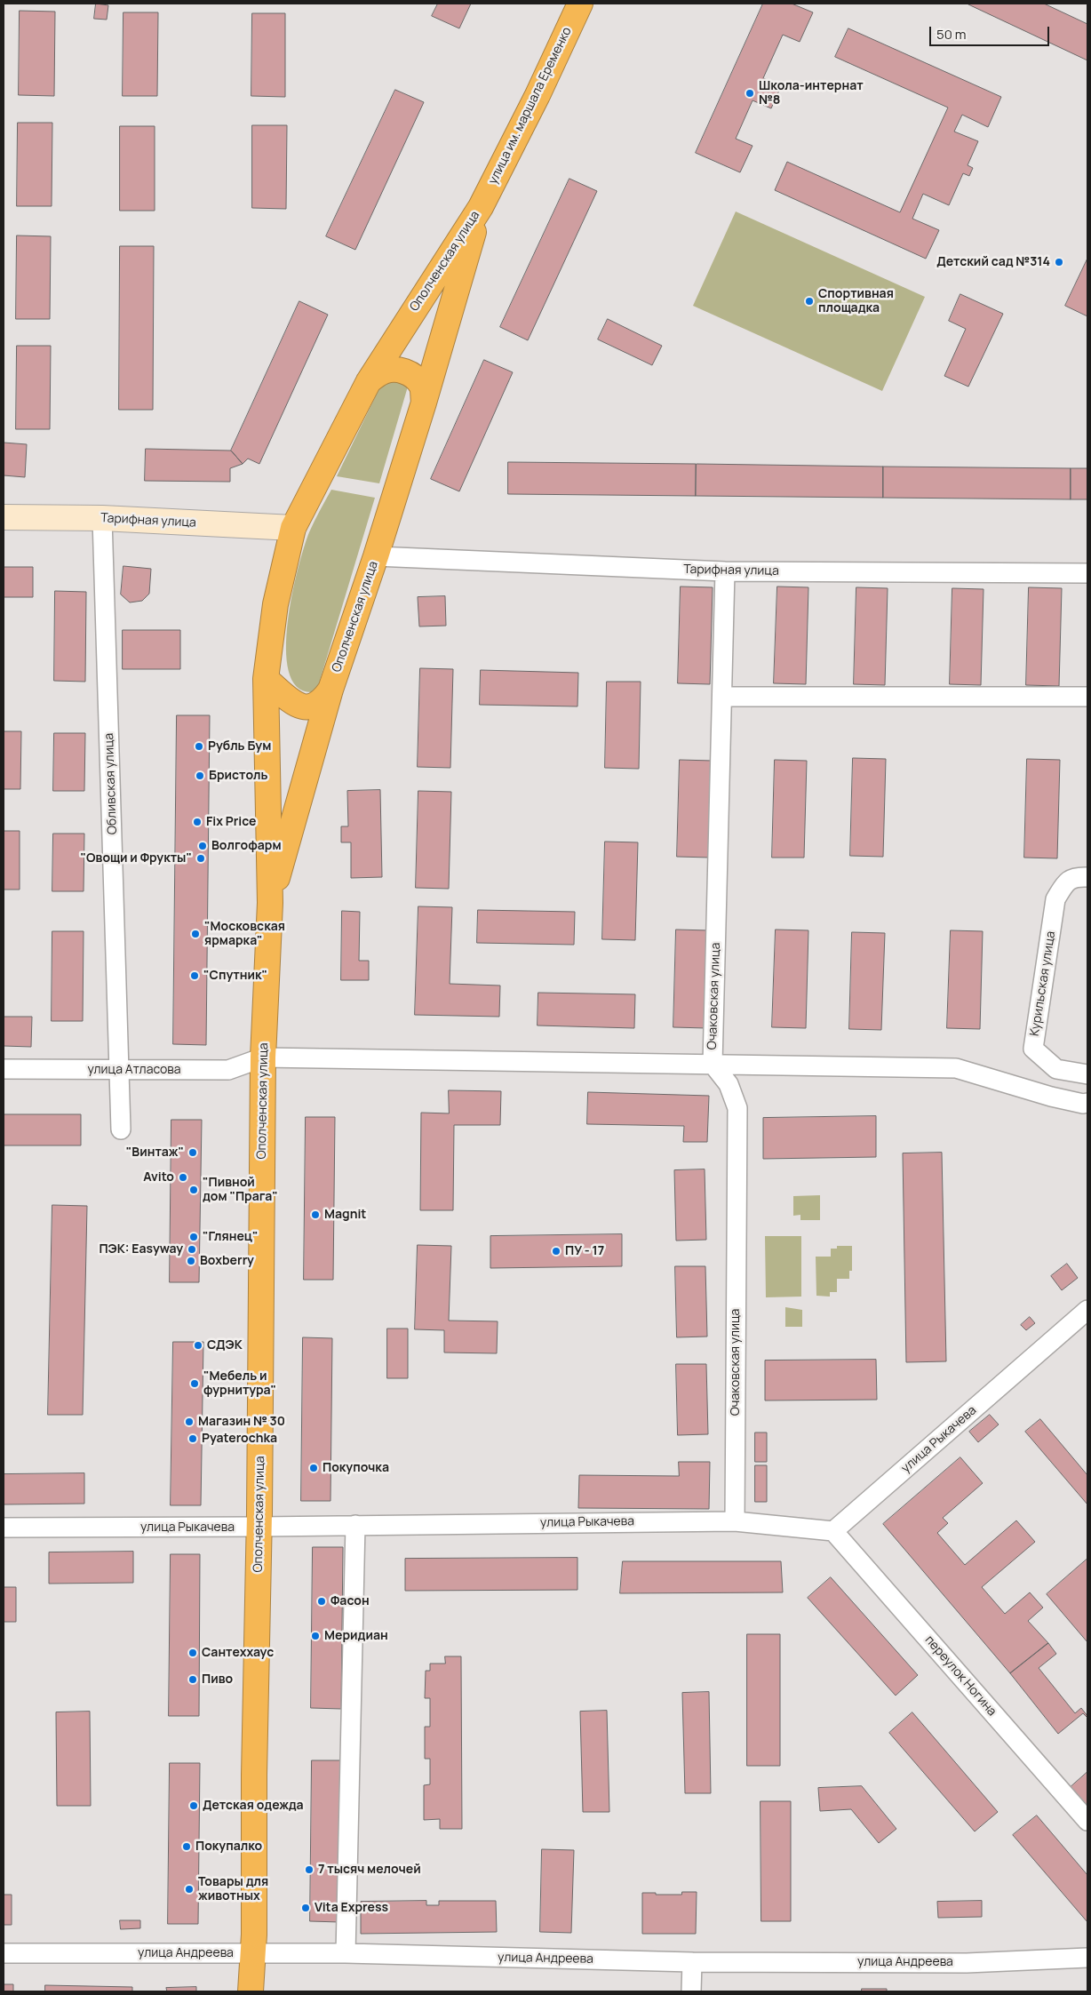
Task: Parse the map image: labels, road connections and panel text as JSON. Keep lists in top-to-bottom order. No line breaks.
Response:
{"streets":{"highway":["улица им. маршала Еременко","Ополченская улица"],"street":["Тарифная улица","Обливская улица","Курильская улица","Очаковская улица","улица Атласова","улица Рыкачева","переулок Ногина","улица Андреева"]},"crossings":[["улица им. маршала Еременко","Ополченская улица"],["Ополченская улица","Тарифная улица"],["Ополченская улица","улица Атласова"],["Ополченская улица","улица Рыкачева"],["Ополченская улица","улица Андреева"],["Тарифная улица","Обливская улица"],["Тарифная улица","Очаковская улица"],["Обливская улица","улица Атласова"],["Очаковская улица","улица Рыкачева"],["улица Рыкачева","переулок Ногина"]],"places":["Школа-интернат №8","Детский сад №314","Спортивная площадка","Рубль Бум","Бристоль","Fix Price","Волгофарм","\"Овощи и Фрукты\"","\"Московская ярмарка\"","\"Спутник\"","\"Винтаж\"","Avito","\"Пивной дом \"Прага\"","Magnit","\"Глянец\"","ПЭК: Easyway","ПУ - 17","Boxberry","СДЭК","\"Мебель и фурнитура\"","Магазин № 30","Pyaterochka","Покупочка","Фасон","Меридиан","Сантеххаус","Пиво","Детская одежда","Покупалко","7 тысяч мелочей","Товары для животных","Vita Express"],"scale_bar":"50 m"}
